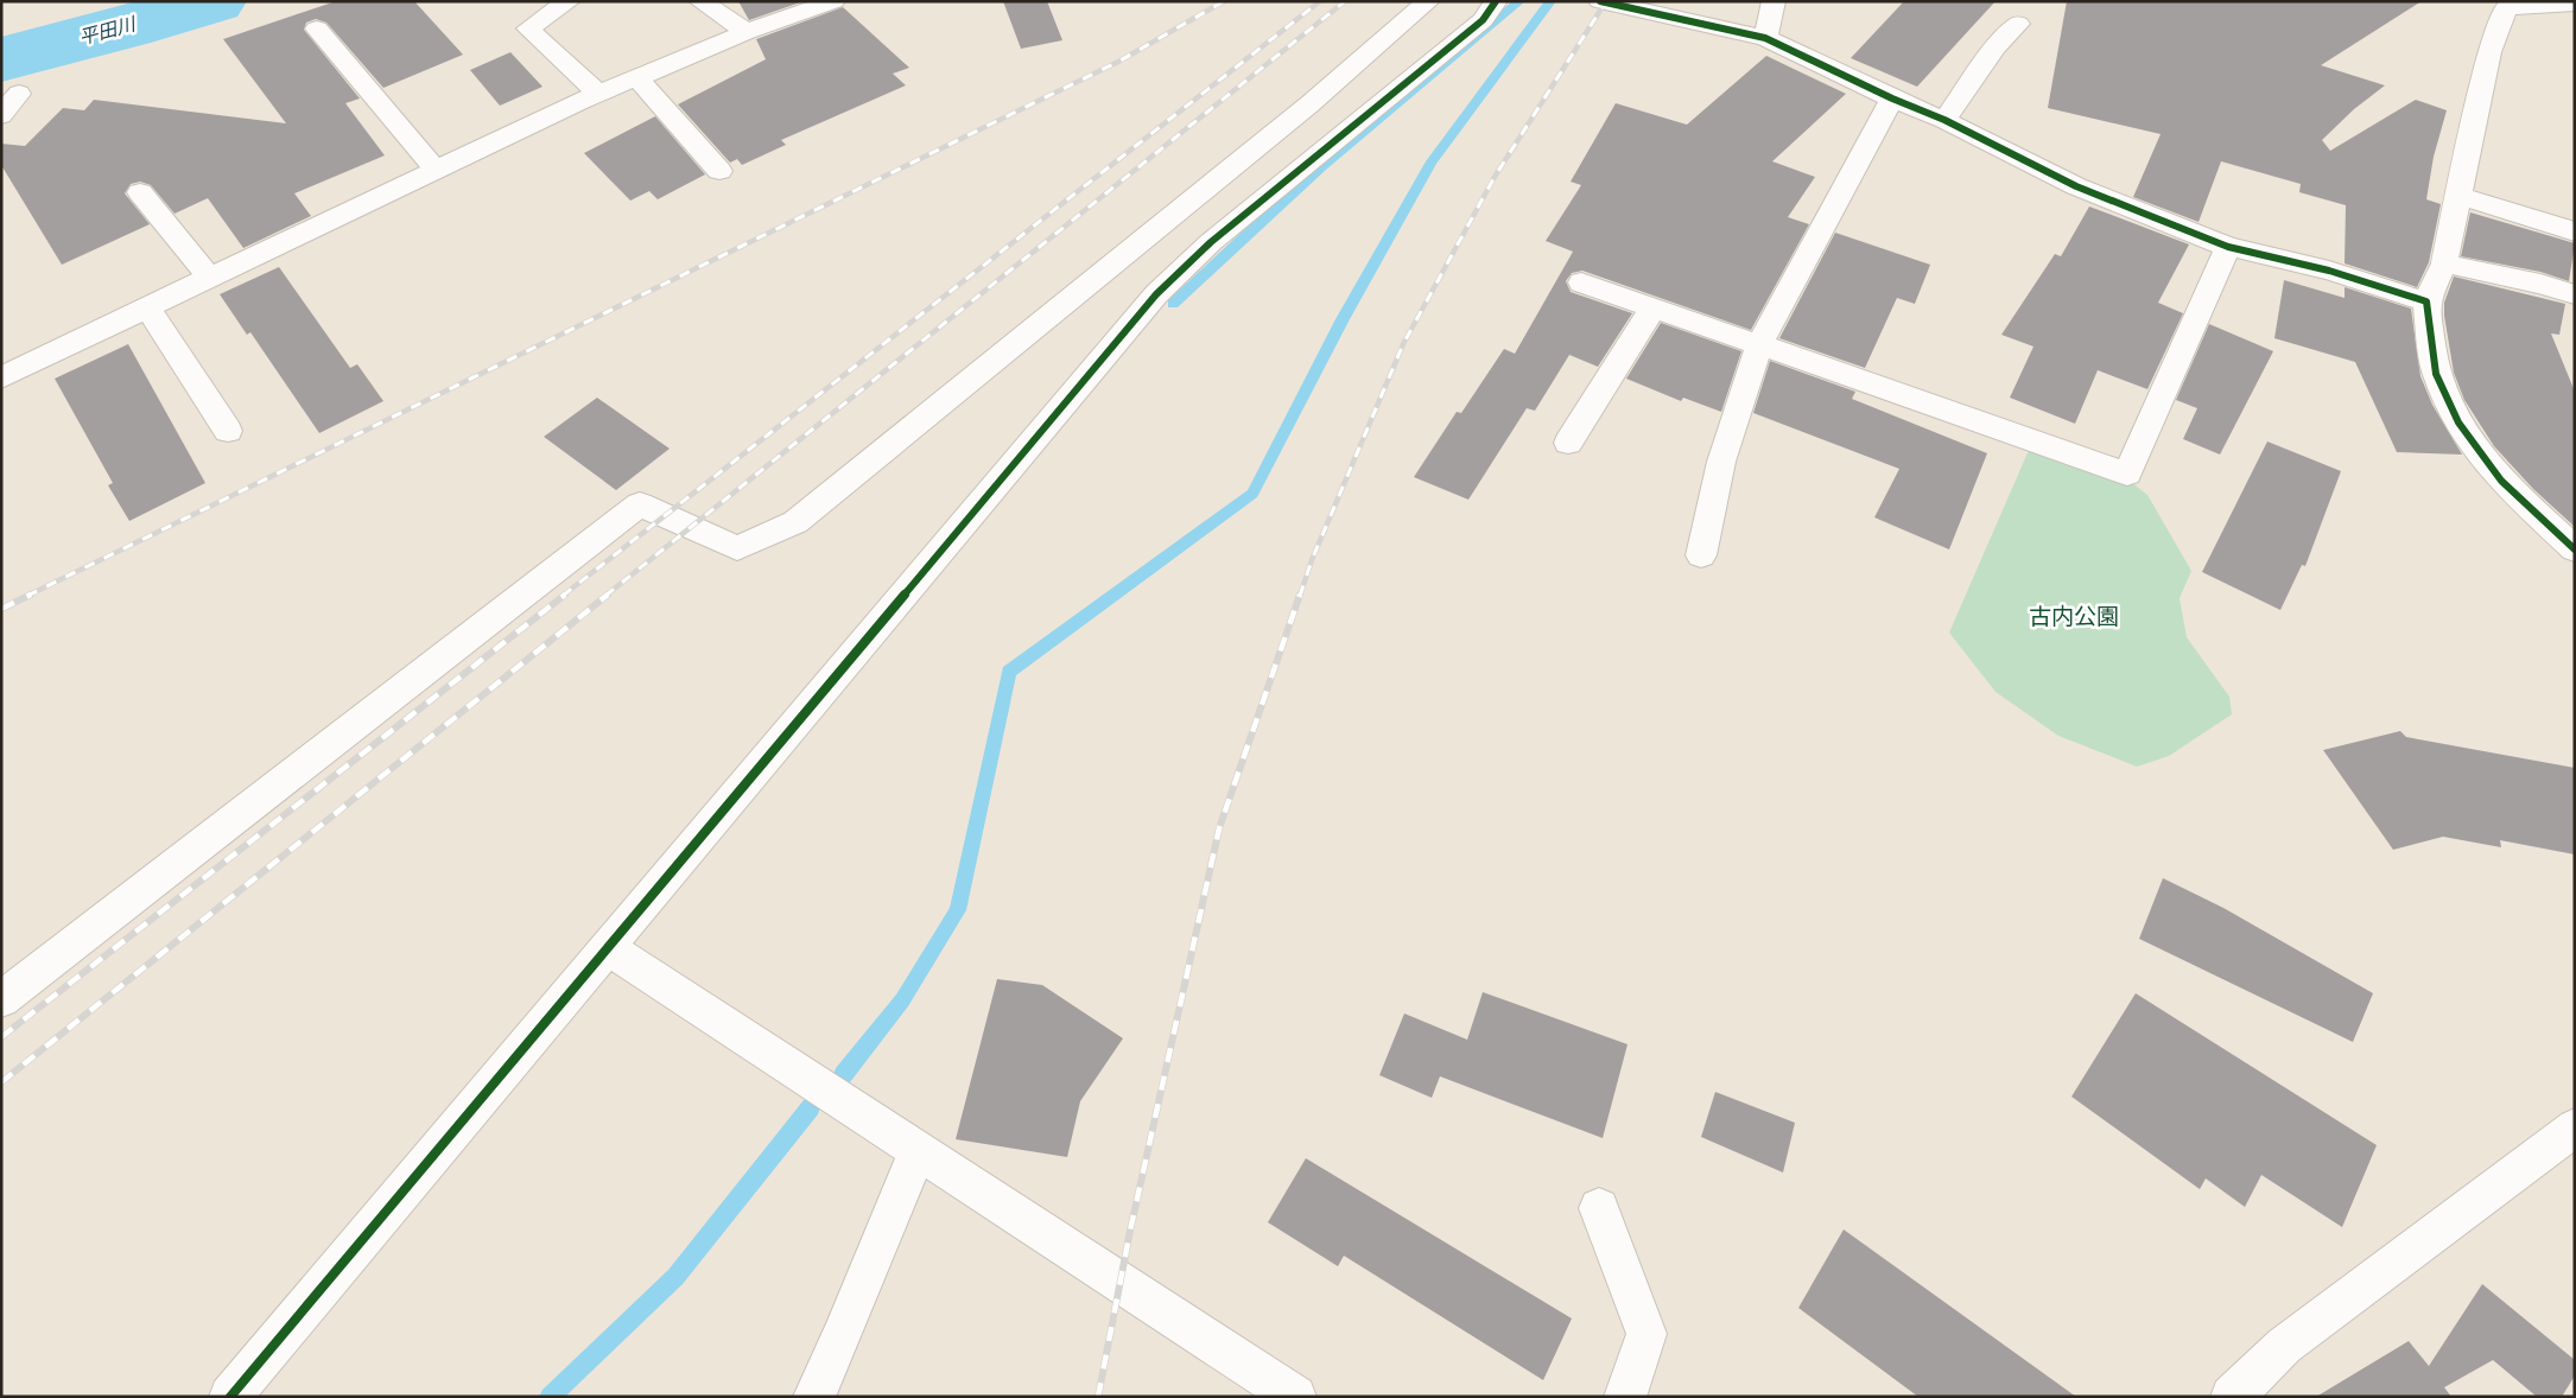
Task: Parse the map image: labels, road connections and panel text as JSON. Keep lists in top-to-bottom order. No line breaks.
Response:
{"water":["平田川"],"parks":["古内公園"]}
